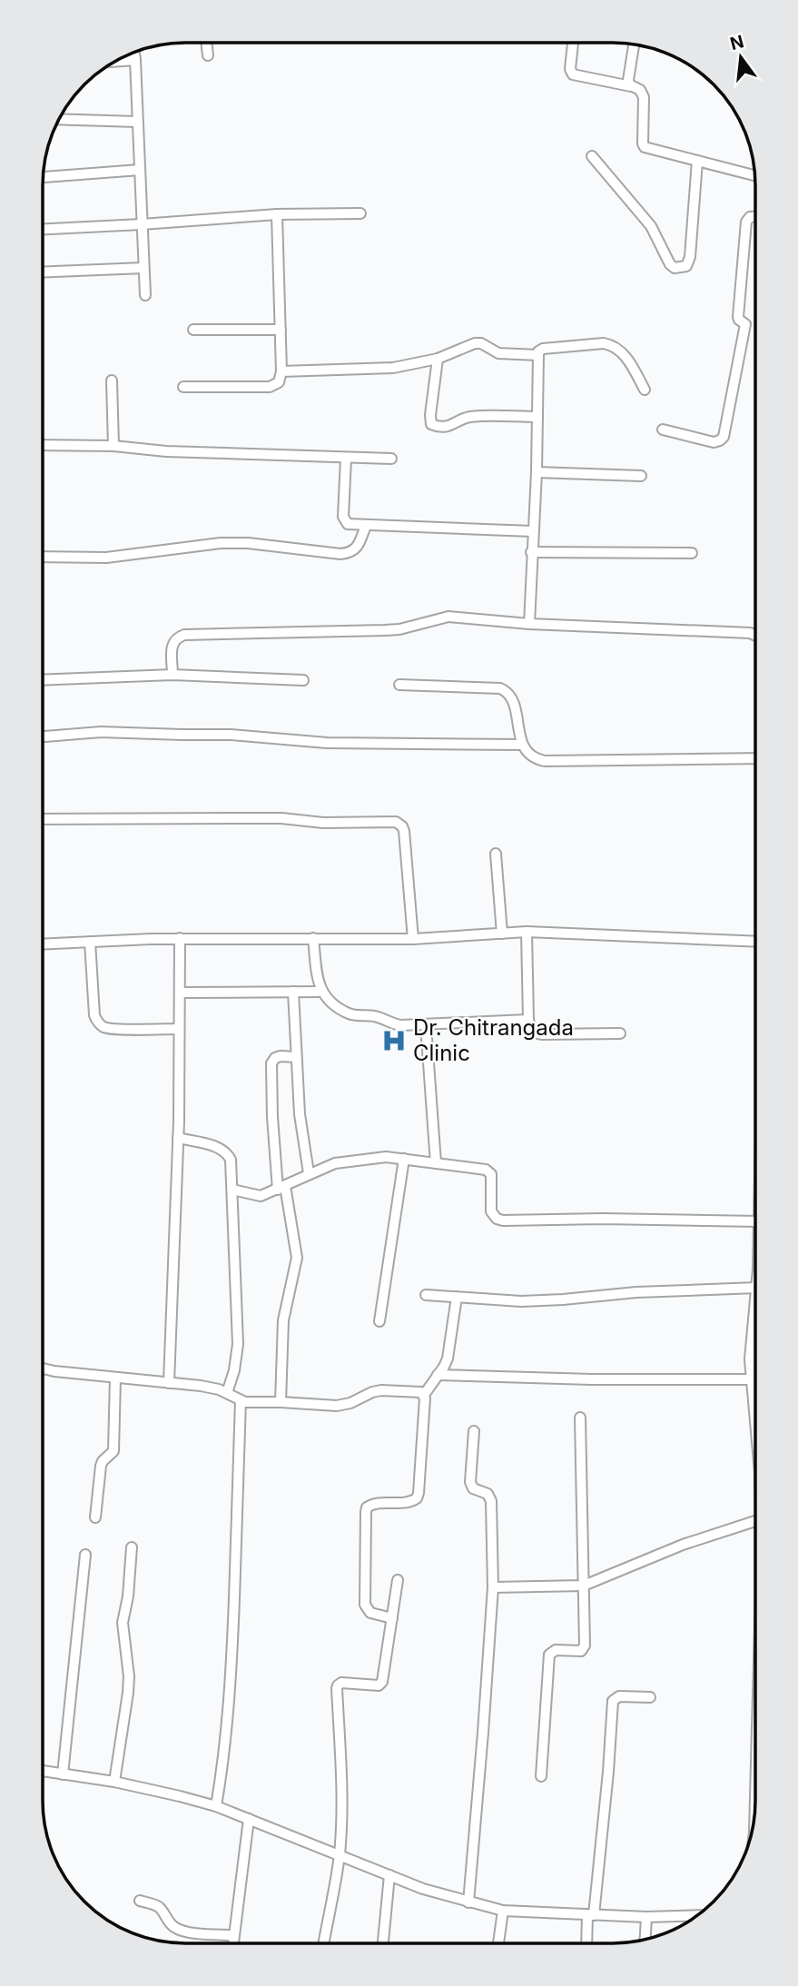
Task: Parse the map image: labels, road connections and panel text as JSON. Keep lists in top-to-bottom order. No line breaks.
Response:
{"places":{"hospital":["Dr. Chitrangada Clinic"]},"north":"top"}
